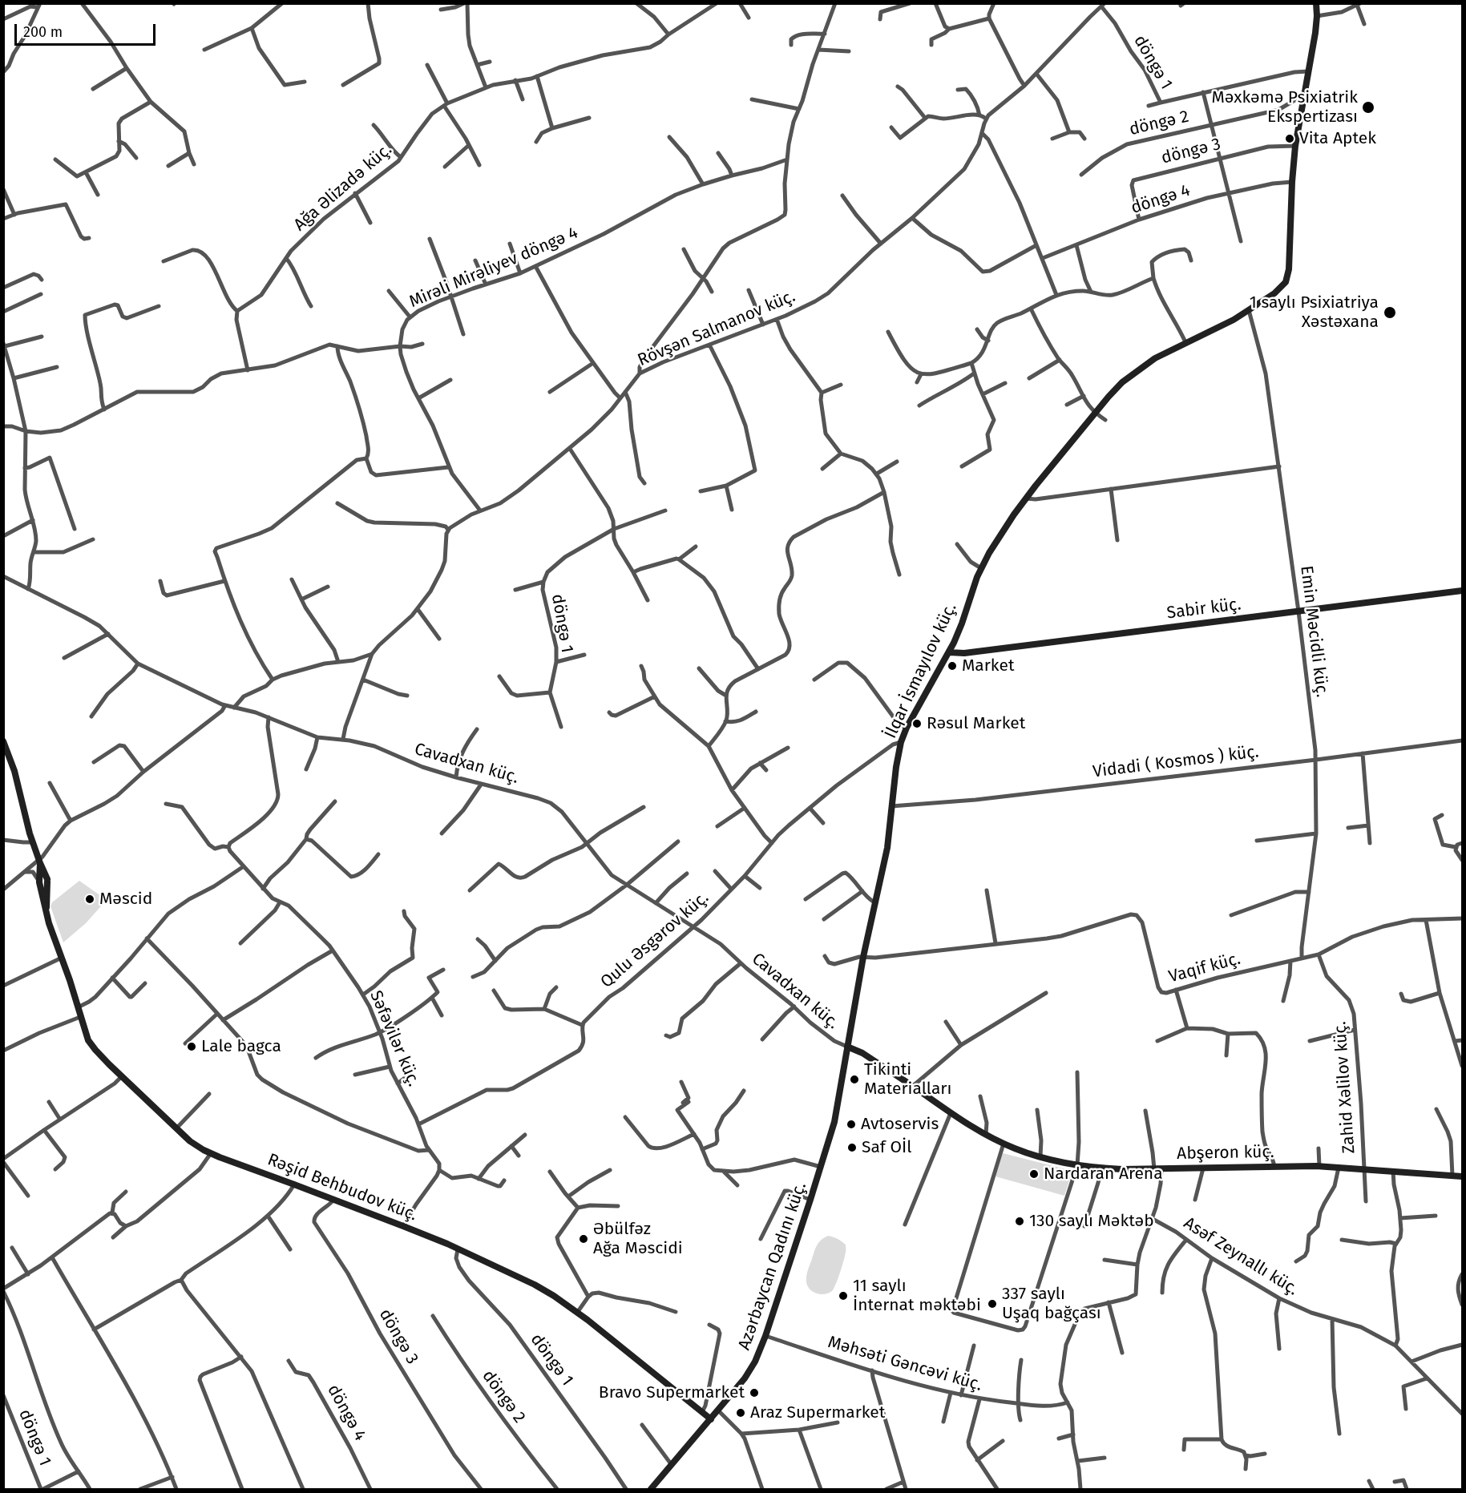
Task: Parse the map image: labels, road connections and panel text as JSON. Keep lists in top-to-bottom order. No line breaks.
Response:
{"streets":{"main road":["Sabir küç.","İlqar İsmayılov küç.","Abşeron küç.","Rəşid Behbudov küç.","Azərbaycan Qadını küç."],"street":["döngə 1","döngə 2","döngə 3","Ağa Əlizadə küç.","döngə 4","Mirəli Mirəliyev döngə 4","Rövşən Salmanov küç.","Emin Məcidli küç.","Vidadi ( Kosmos ) küç.","Cavadxan küç.","Qulu Əsgərov küç.","Vaqif küç.","Səfəvilər küç.","Zahid Xəlilov küç.","Asəf Zeynallı küç.","Məhsəti Gəncəvi küç."]},"crossings":[["döngə 1","İlqar İsmayılov küç."],["döngə 1","Rəşid Behbudov küç."],["döngə 2","İlqar İsmayılov küç."],["döngə 3","döngə 4"],["döngə 3","İlqar İsmayılov küç."],["döngə 3","Rəşid Behbudov küç."],["döngə 4","İlqar İsmayılov küç."],["Mirəli Mirəliyev döngə 4","Rövşən Salmanov küç."],["Sabir küç.","Emin Məcidli küç."],["Sabir küç.","İlqar İsmayılov küç."],["Emin Məcidli küç.","İlqar İsmayılov küç."],["Emin Məcidli küç.","Vidadi ( Kosmos ) küç."],["Emin Məcidli küç.","Vaqif küç."],["İlqar İsmayılov küç.","Vidadi ( Kosmos ) küç."],["İlqar İsmayılov küç.","Cavadxan küç."],["İlqar İsmayılov küç.","Qulu Əsgərov küç."],["İlqar İsmayılov küç.","Vaqif küç."],["İlqar İsmayılov küç.","Abşeron küç."],["İlqar İsmayılov küç.","Azərbaycan Qadını küç."],["Cavadxan küç.","Qulu Əsgərov küç."],["Cavadxan küç.","Abşeron küç."],["Cavadxan küç.","Azərbaycan Qadını küç."],["Vaqif küç.","Zahid Xəlilov küç."],["Zahid Xəlilov küç.","Abşeron küç."],["Abşeron küç.","Azərbaycan Qadını küç."],["Rəşid Behbudov küç.","Azərbaycan Qadını küç."],["Azərbaycan Qadını küç.","Məhsəti Gəncəvi küç."]],"places":["Məxkəmə Psixiatrik Ekspertizası","Vita Aptek","1 saylı Psixiatriya Xəstəxana","Market","Rəsul Market","Məscid","Lale bagca","Tikinti Materialları","Avtoservis","Saf Oİl","Nardaran Arena","130 saylı Məktəb","Əbülfəz Ağa Məscidi","11 saylı İnternat məktəbi","337 saylı Uşaq bağçası","Bravo Supermarket","Araz Supermarket"],"scale_bar":"200 m"}
